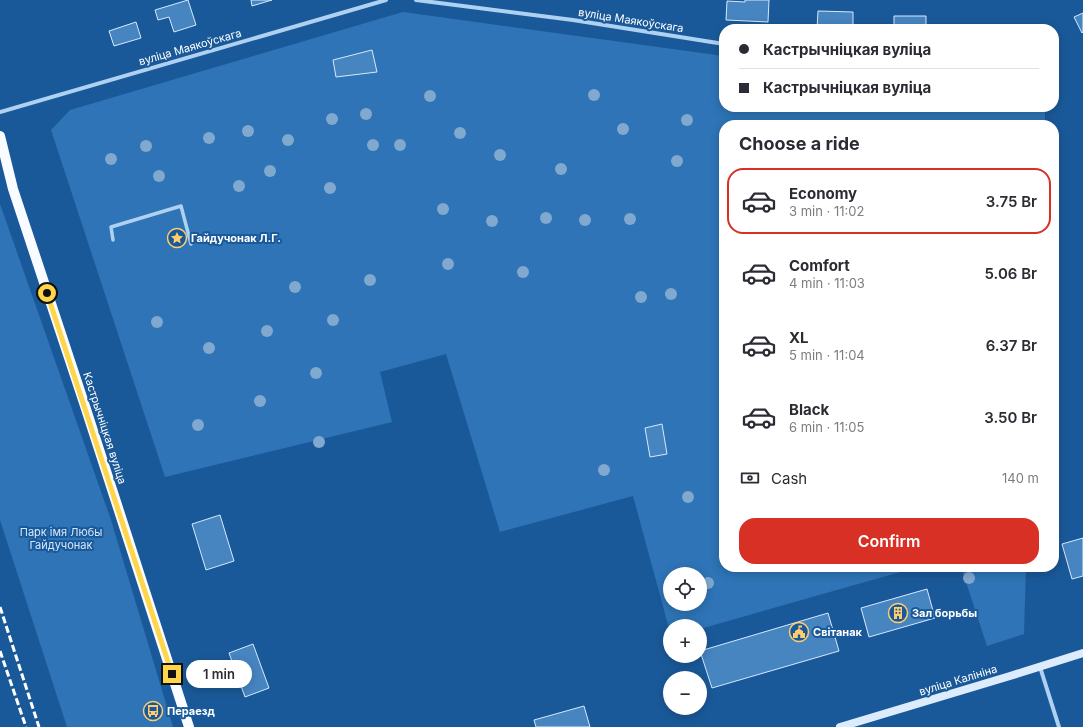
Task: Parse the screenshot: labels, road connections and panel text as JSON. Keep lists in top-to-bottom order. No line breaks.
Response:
{"streets":{"main road":["Кастрычніцкая вуліца","вуліца Калініна"],"street":["вуліца Маякоўскага"]},"parks":["Парк імя Любы Гайдучонак"],"places":{"place":["Гайдучонак Л.Г."],"building":["Зал борьбы"],"public building":["Світанак"],"bus stop":["Пераезд"]},"page":{"banner":["Кастрычніцкая вуліца","Кастрычніцкая вуліца"],"heading":"Choose a ride","list":[{"name":"Economy","note":"3 min · 11:02","value":"3.75 Br"},{"name":"Comfort","note":"4 min · 11:03","value":"5.06 Br"},{"name":"XL","note":"5 min · 11:04","value":"6.37 Br"},{"name":"Black","note":"6 min · 11:05","value":"3.50 Br"}],"pay":["Cash","140 m"],"buttons":"Confirm","map_buttons":["+","−"],"bubble":"1 min"}}
